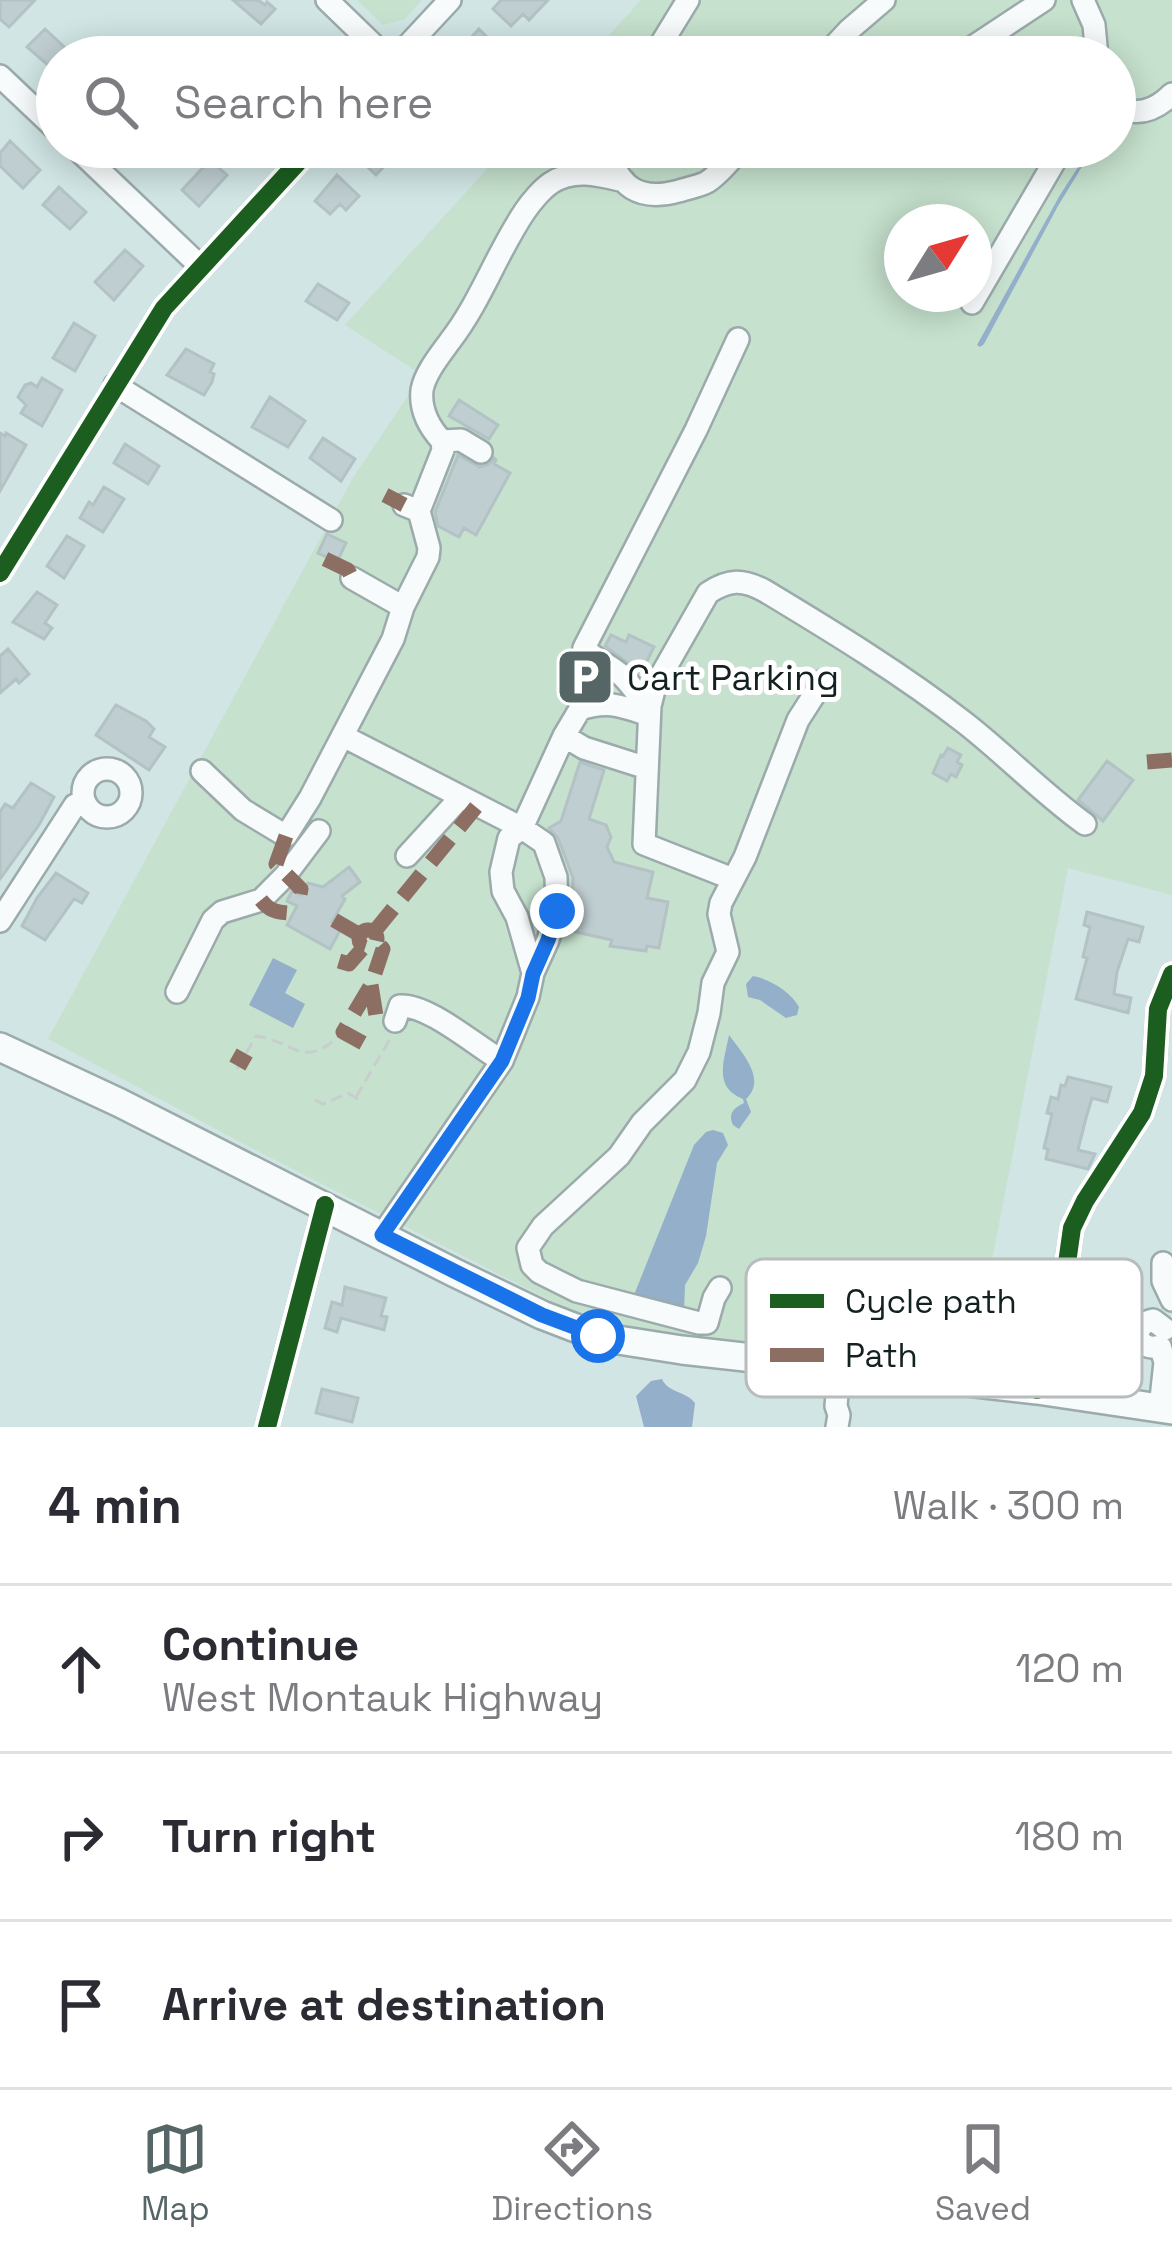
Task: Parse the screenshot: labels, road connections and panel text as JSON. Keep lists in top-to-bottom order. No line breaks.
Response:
{"places":{"parking":["Cart Parking"]},"legend":["Cycle path","Path"],"north":"top right","page":{"search":"Search here","heading":["4 min","Walk · 300 m"],"list":[["Continue","West Montauk Highway","120 m"],["Turn right","180 m"],"Arrive at destination"],"nav":["Map","Directions","Saved"]}}
